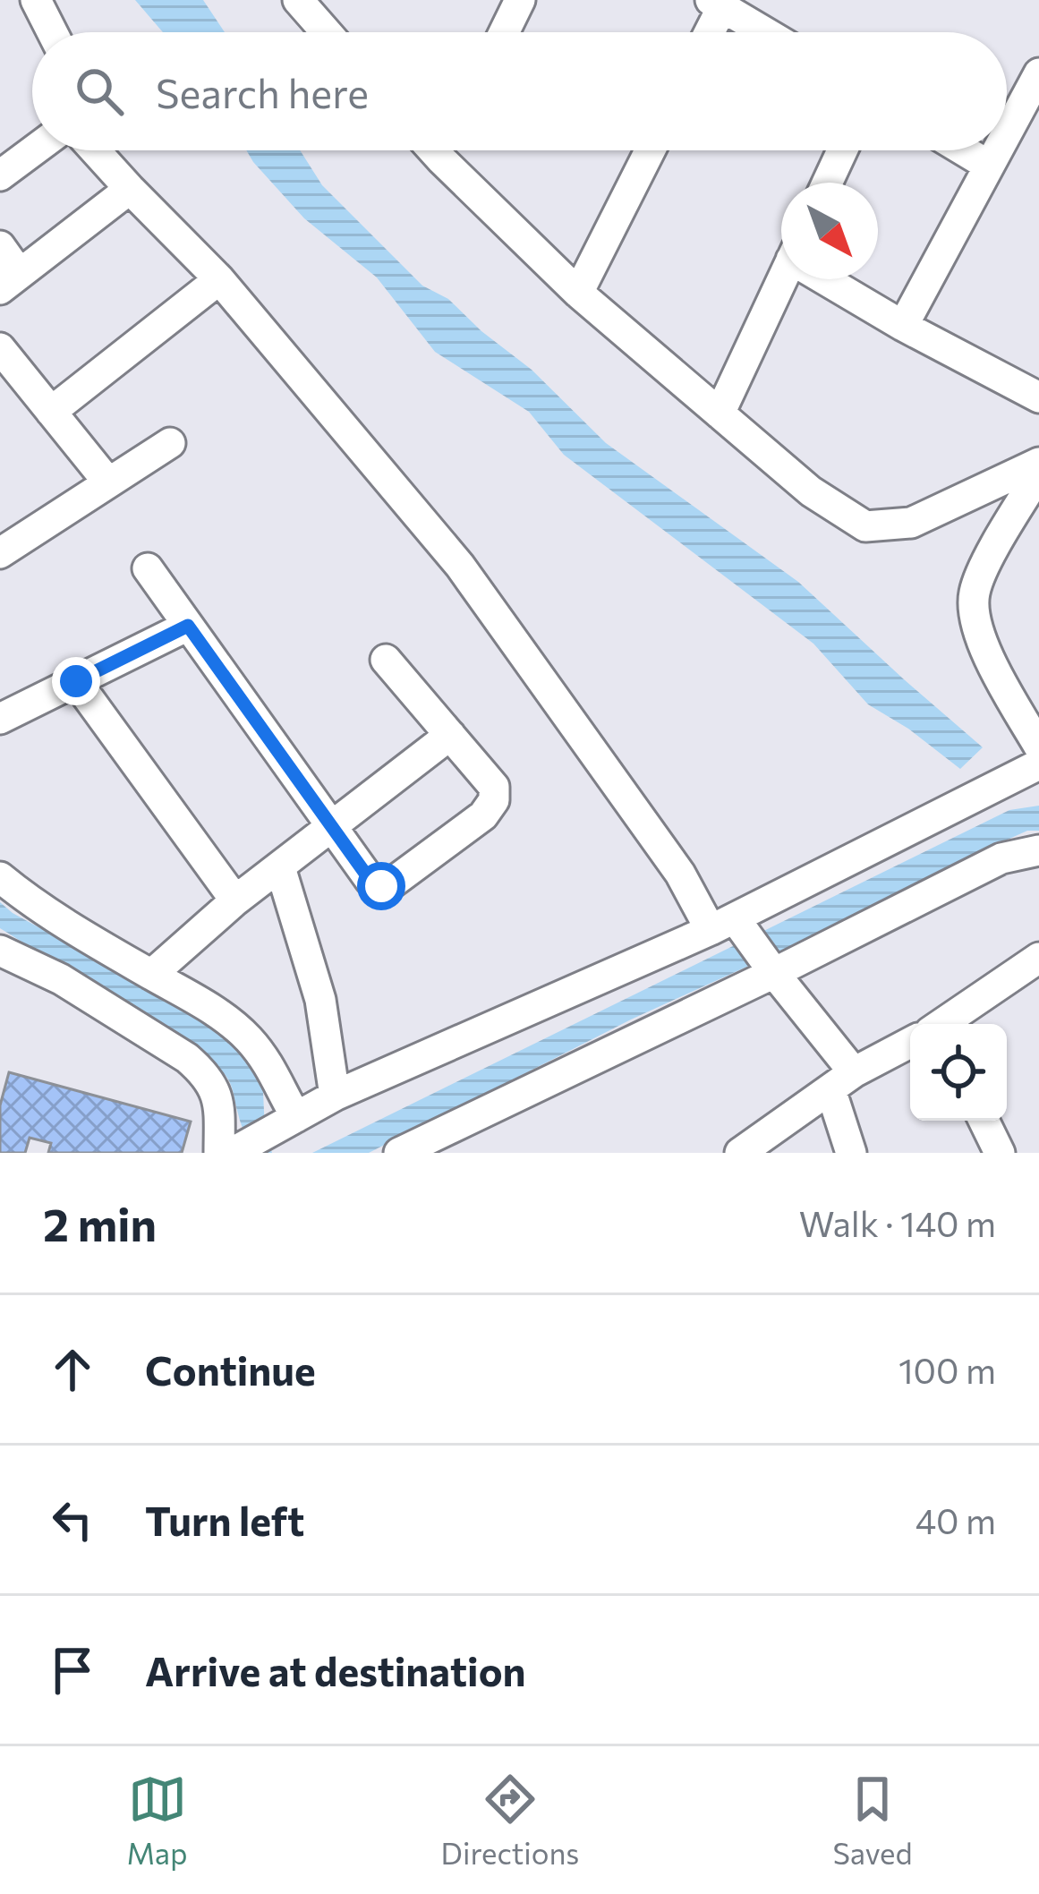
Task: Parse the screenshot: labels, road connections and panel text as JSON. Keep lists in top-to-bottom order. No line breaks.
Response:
{"north":"bottom right","page":{"search":"Search here","heading":["2 min","Walk · 140 m"],"list":[["Continue","100 m"],["Turn left","40 m"],"Arrive at destination"],"nav":["Map","Directions","Saved"]}}
